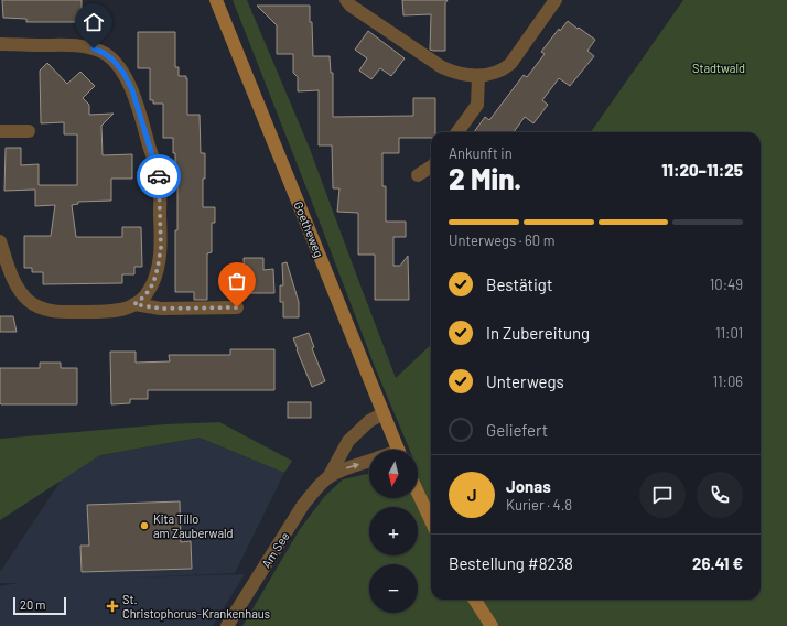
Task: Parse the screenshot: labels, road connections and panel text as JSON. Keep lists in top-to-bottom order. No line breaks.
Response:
{"streets":{"street":["Goetheweg","Am See"]},"crossings":[["Goetheweg","Am See"]],"parks":["Stadtwald"],"places":{"other":["Kita Tillo am Zauberwald"],"health":["St. Christophorus-Krankenhaus"]},"scale_bar":"20 m","north":"bottom","page":{"heading":["2 Min.","Ankunft in","11:20–11:25"],"panel":["Jonas","Kurier · 4.8","Bestellung #8238","26.41 €"],"bar":"Unterwegs · 60 m","list":[["Bestätigt","10:49"],["In Zubereitung","11:01"],["Unterwegs","11:06"],"Geliefert"],"map_buttons":["+","−"],"round":"J","scale":"20 m"}}
